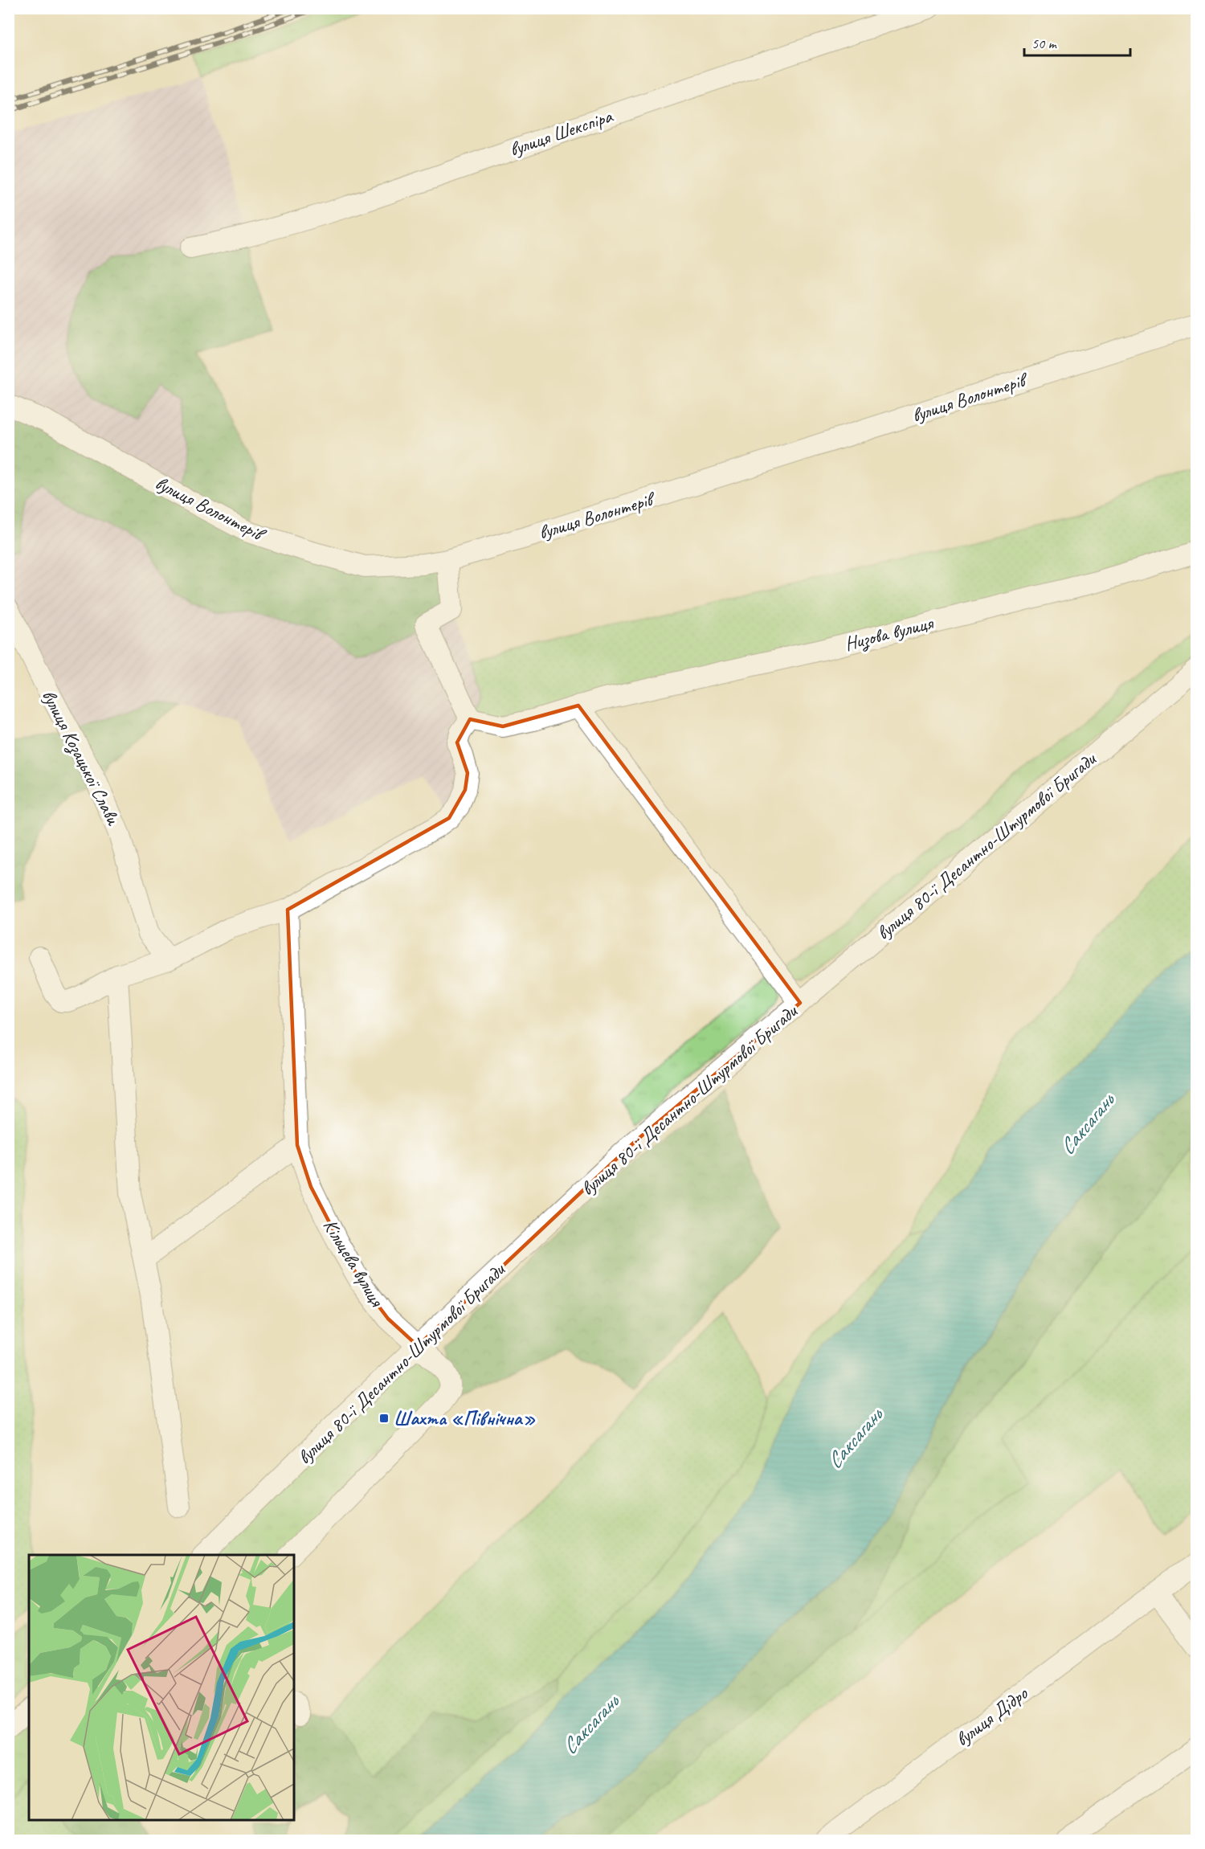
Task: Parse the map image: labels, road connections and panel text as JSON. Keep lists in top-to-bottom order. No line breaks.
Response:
{"streets":{"street":["вулиця Шекспіра","вулиця Волонтерів","Низова вулиця","вулиця Козацької Слави","вулиця 80-ї Десантно-Штурмової Бригади","Кільцева вулиця","вулиця Дідро"]},"crossings":[["вулиця 80-ї Десантно-Штурмової Бригади","Кільцева вулиця"]],"water":["Саксагань"],"places":{"transit":["Шахта «Північна»"]},"scale_bar":"50 m"}
